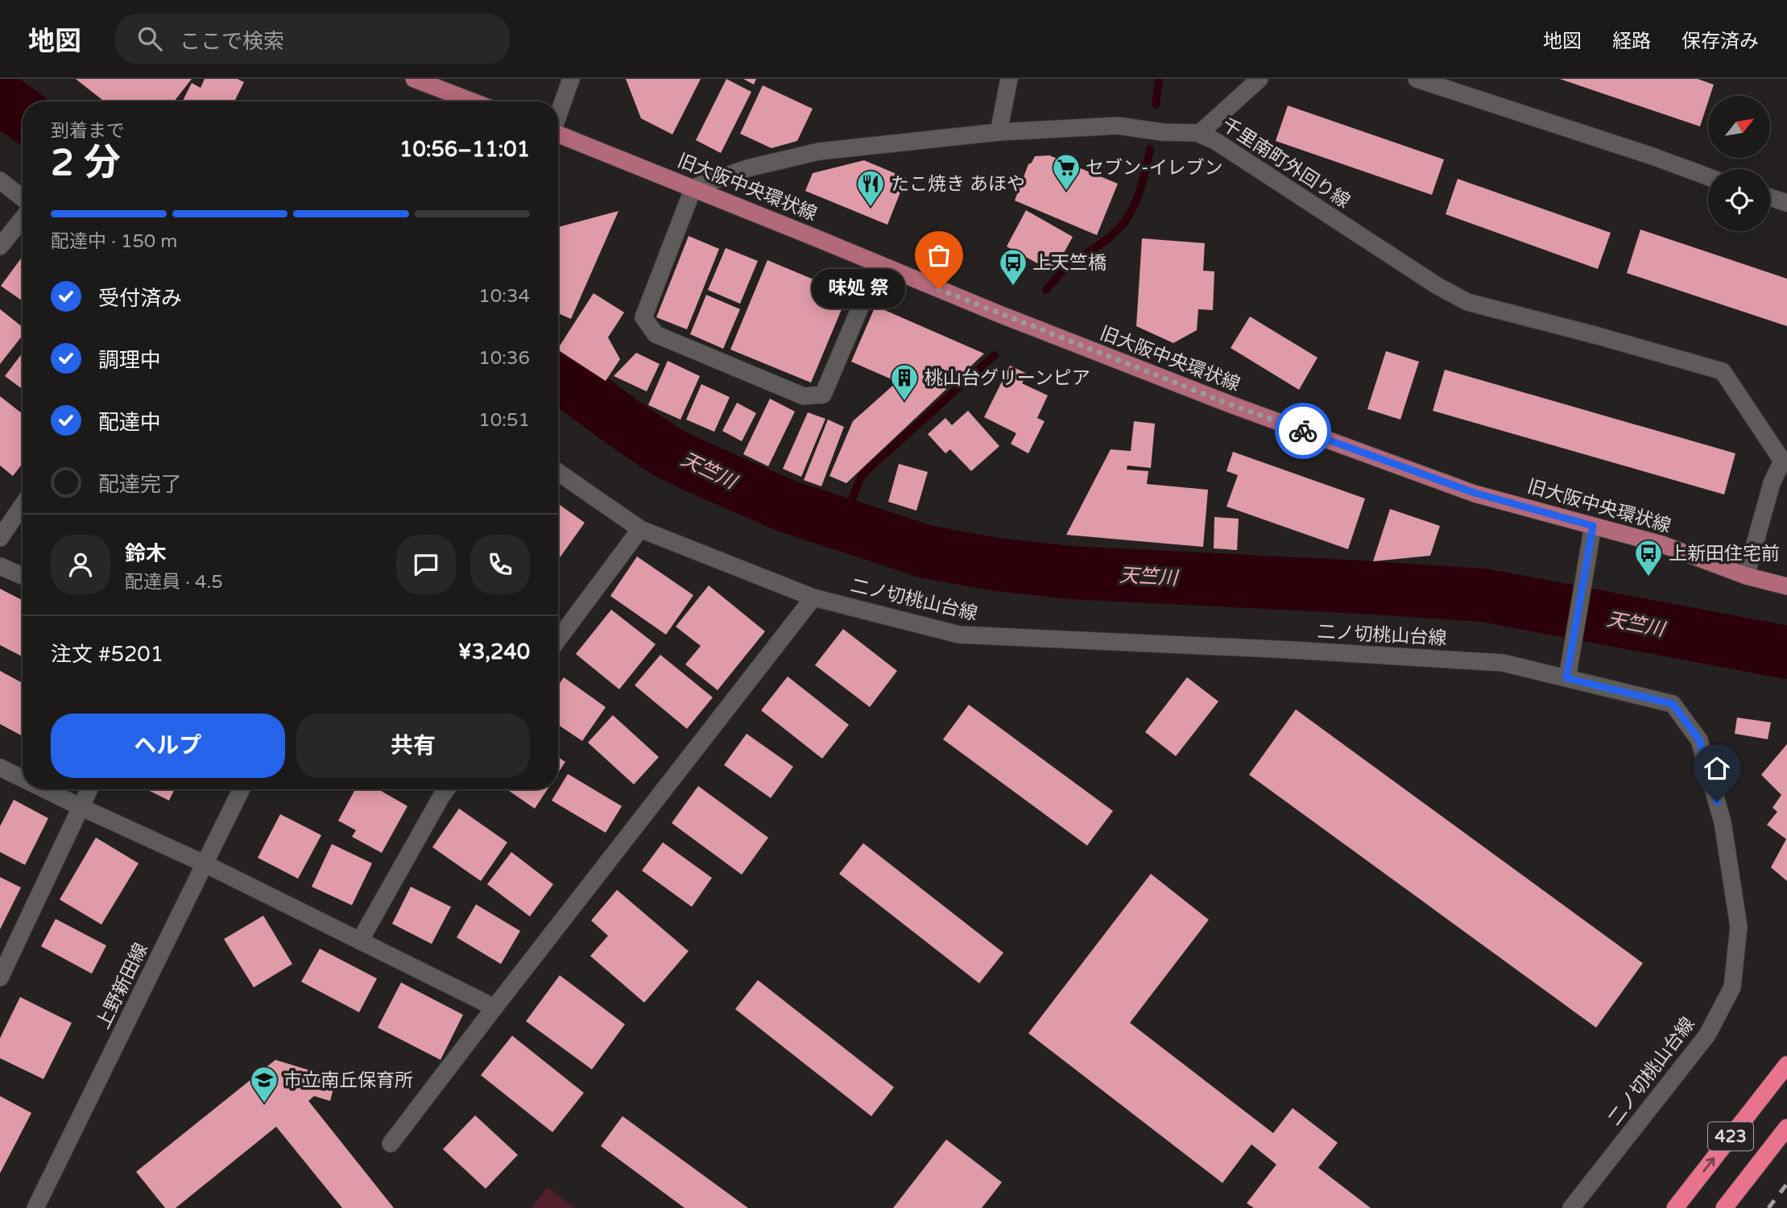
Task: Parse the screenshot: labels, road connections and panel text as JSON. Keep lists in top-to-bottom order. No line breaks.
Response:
{"streets":{"highway":["423"],"main road":["旧大阪中央環状線"],"street":["千里南町外回り線","二ノ切桃山台線","上野新田線"]},"crossings":[["千里南町外回り線","旧大阪中央環状線"]],"water":["天竺川"],"places":{"supermarket":["セブン-イレブン"],"restaurant":["たこ焼き あほや"],"bus stop":["上天竺橋","上新田住宅前"],"other":["味処 祭"],"building":["桃山台グリーンピア"],"school or university":["市立南丘保育所"]},"north":"top right","page":{"header":"地図","search":"ここで検索","nav":["地図","経路","保存済み"],"heading":["2 分","到着まで","10:56–11:01"],"panel":["鈴木","配達員 · 4.5","注文 #5201","¥3,240"],"bar":"配達中 · 150 m","list":[["受付済み","10:34"],["調理中","10:36"],["配達中","10:51"],"配達完了"],"bubble":"味処 祭","buttons":["ヘルプ","共有"]}}
